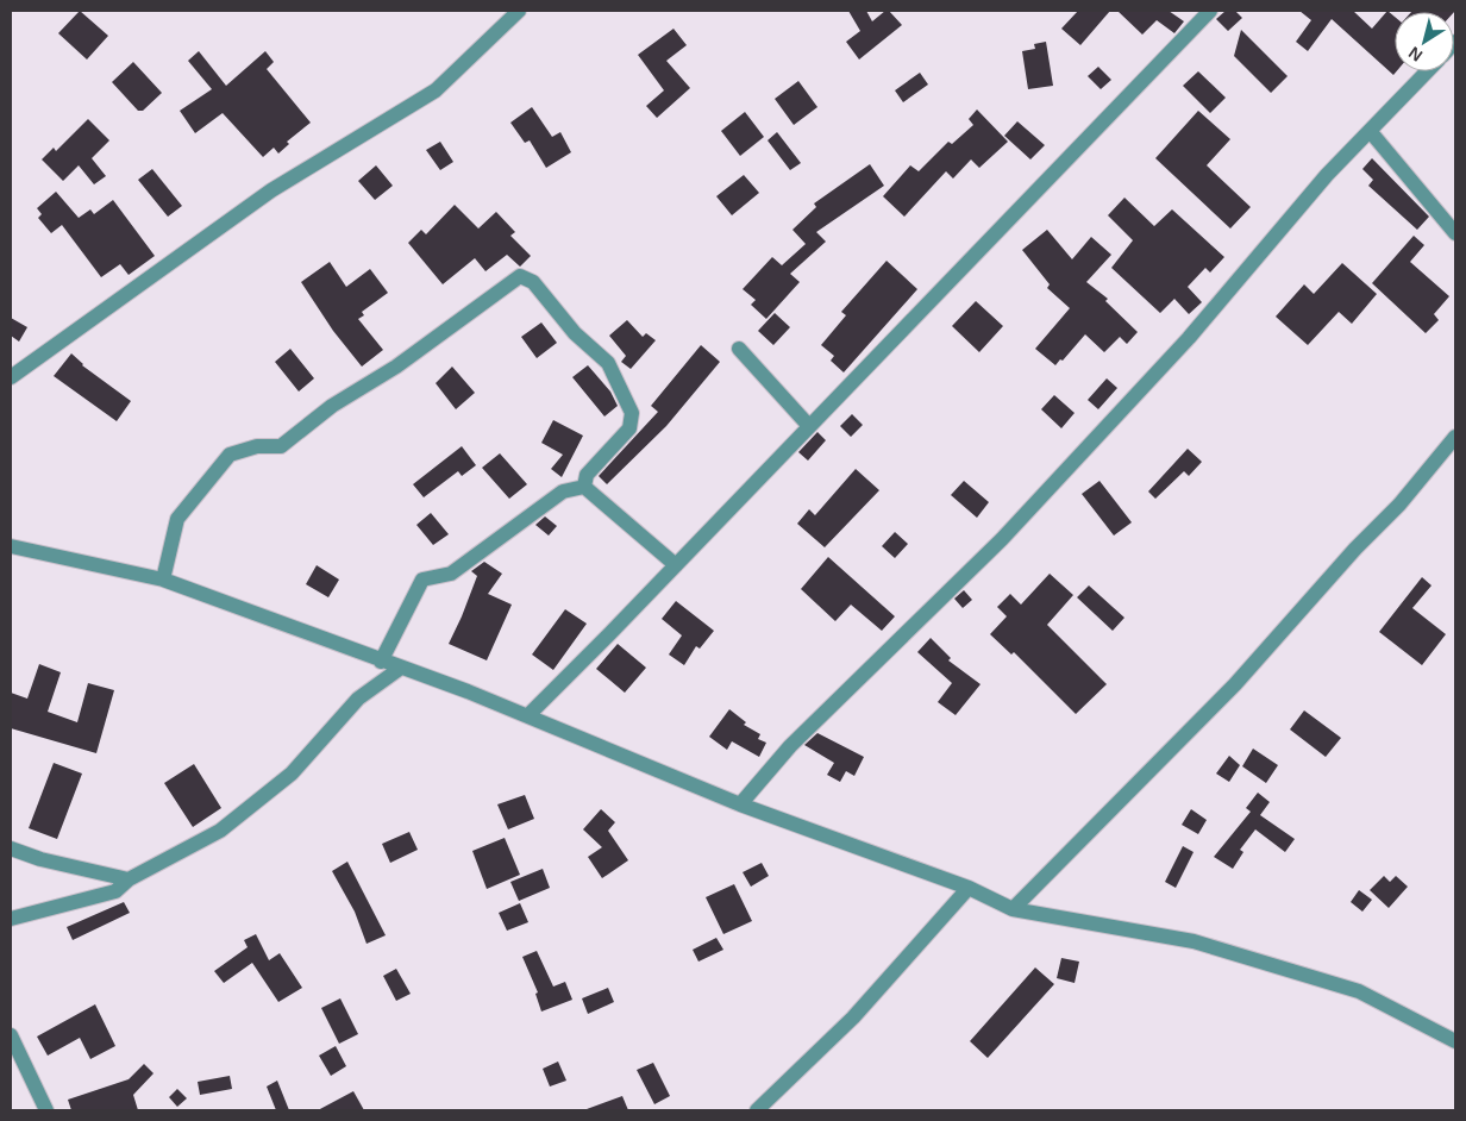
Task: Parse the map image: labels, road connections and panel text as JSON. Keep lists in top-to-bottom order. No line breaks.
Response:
{"north":"bottom left"}
